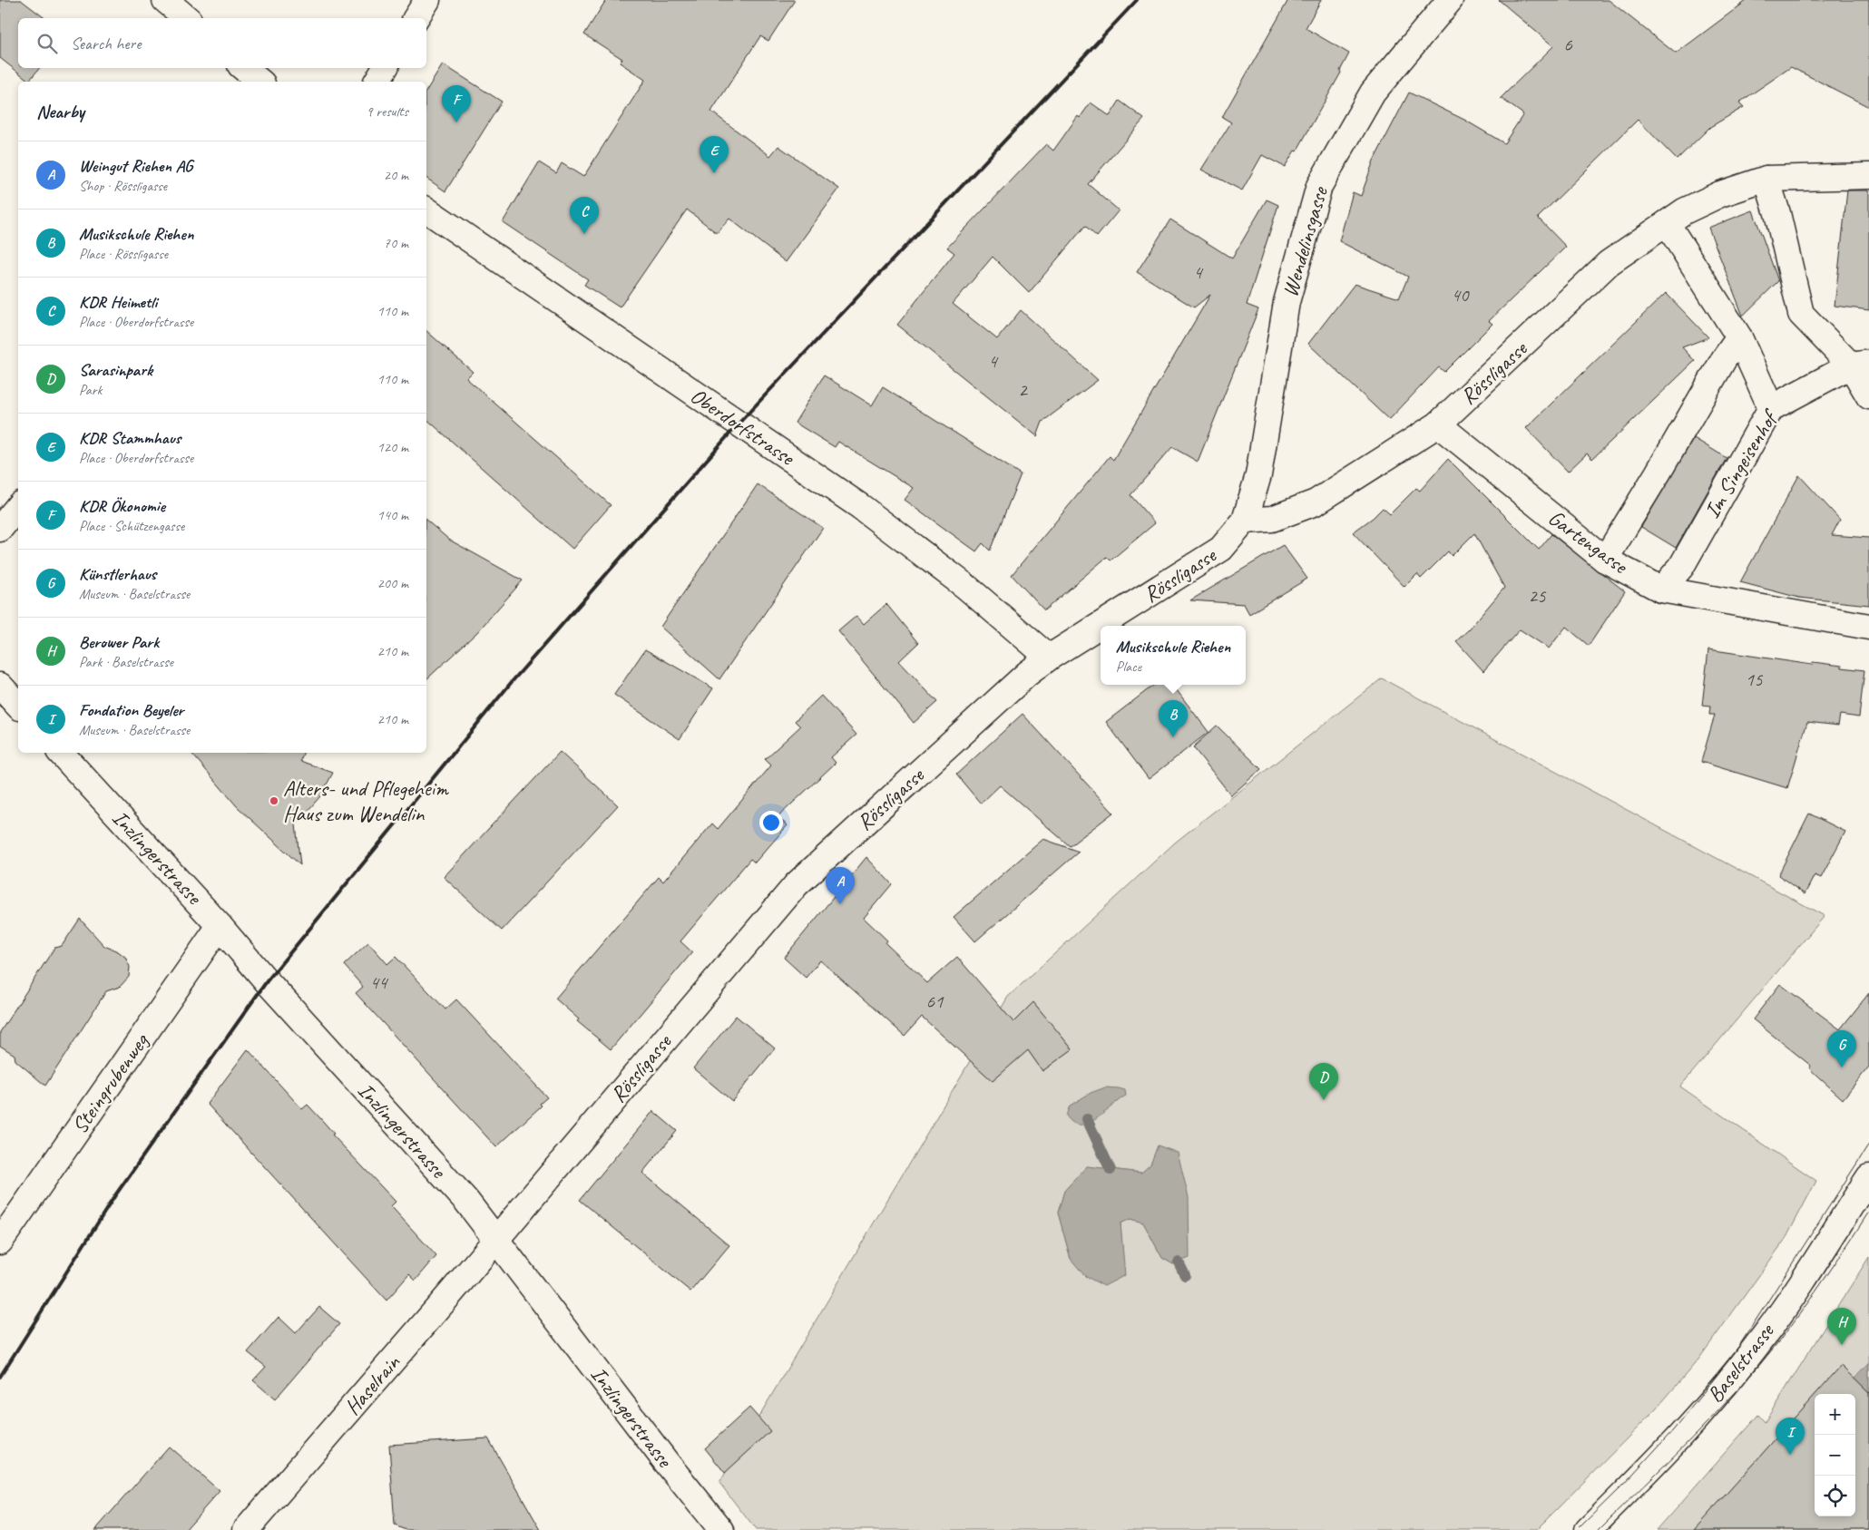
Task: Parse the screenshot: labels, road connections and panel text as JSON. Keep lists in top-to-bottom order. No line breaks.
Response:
{"streets":{"street":["Wendelinsgasse","Rössligasse","Oberdorfstrasse","Im Singeisenhof","Gartengasse","Inzlingerstrasse","Steingrubenweg","Baselstrasse","Haselrain"]},"crossings":[["Wendelinsgasse","Rössligasse"],["Rössligasse","Oberdorfstrasse"],["Rössligasse","Gartengasse"],["Rössligasse","Inzlingerstrasse"],["Rössligasse","Haselrain"],["Im Singeisenhof","Gartengasse"],["Inzlingerstrasse","Steingrubenweg"],["Inzlingerstrasse","Haselrain"]],"places":["Alters- und Pflegeheim Haus zum Wendelin"],"house_numbers":["6","4","40","4","2","25","15","44","61"],"page":{"search":"Search here","heading":["Nearby","9 results"],"pins":["F","E","C","B","A","G","D","H","I"],"list":[{"mark":"A","name":"Weingut Riehen AG","note":"Shop · Rössligasse","value":"20 m"},{"mark":"B","name":"Musikschule Riehen","note":"Place · Rössligasse","value":"70 m"},{"mark":"C","name":"KDR Heimetli","note":"Place · Oberdorfstrasse","value":"110 m"},{"mark":"D","name":"Sarasinpark","note":"Park","value":"110 m"},{"mark":"E","name":"KDR Stammhaus","note":"Place · Oberdorfstrasse","value":"120 m"},{"mark":"F","name":"KDR Ökonomie","note":"Place · Schützengasse","value":"140 m"},{"mark":"G","name":"Künstlerhaus","note":"Museum · Baselstrasse","value":"200 m"},{"mark":"H","name":"Berower Park","note":"Park · Baselstrasse","value":"210 m"},{"mark":"I","name":"Fondation Beyeler","note":"Museum · Baselstrasse","value":"210 m"}],"popup":["Musikschule Riehen","Place"],"map_buttons":["+","−"]}}
